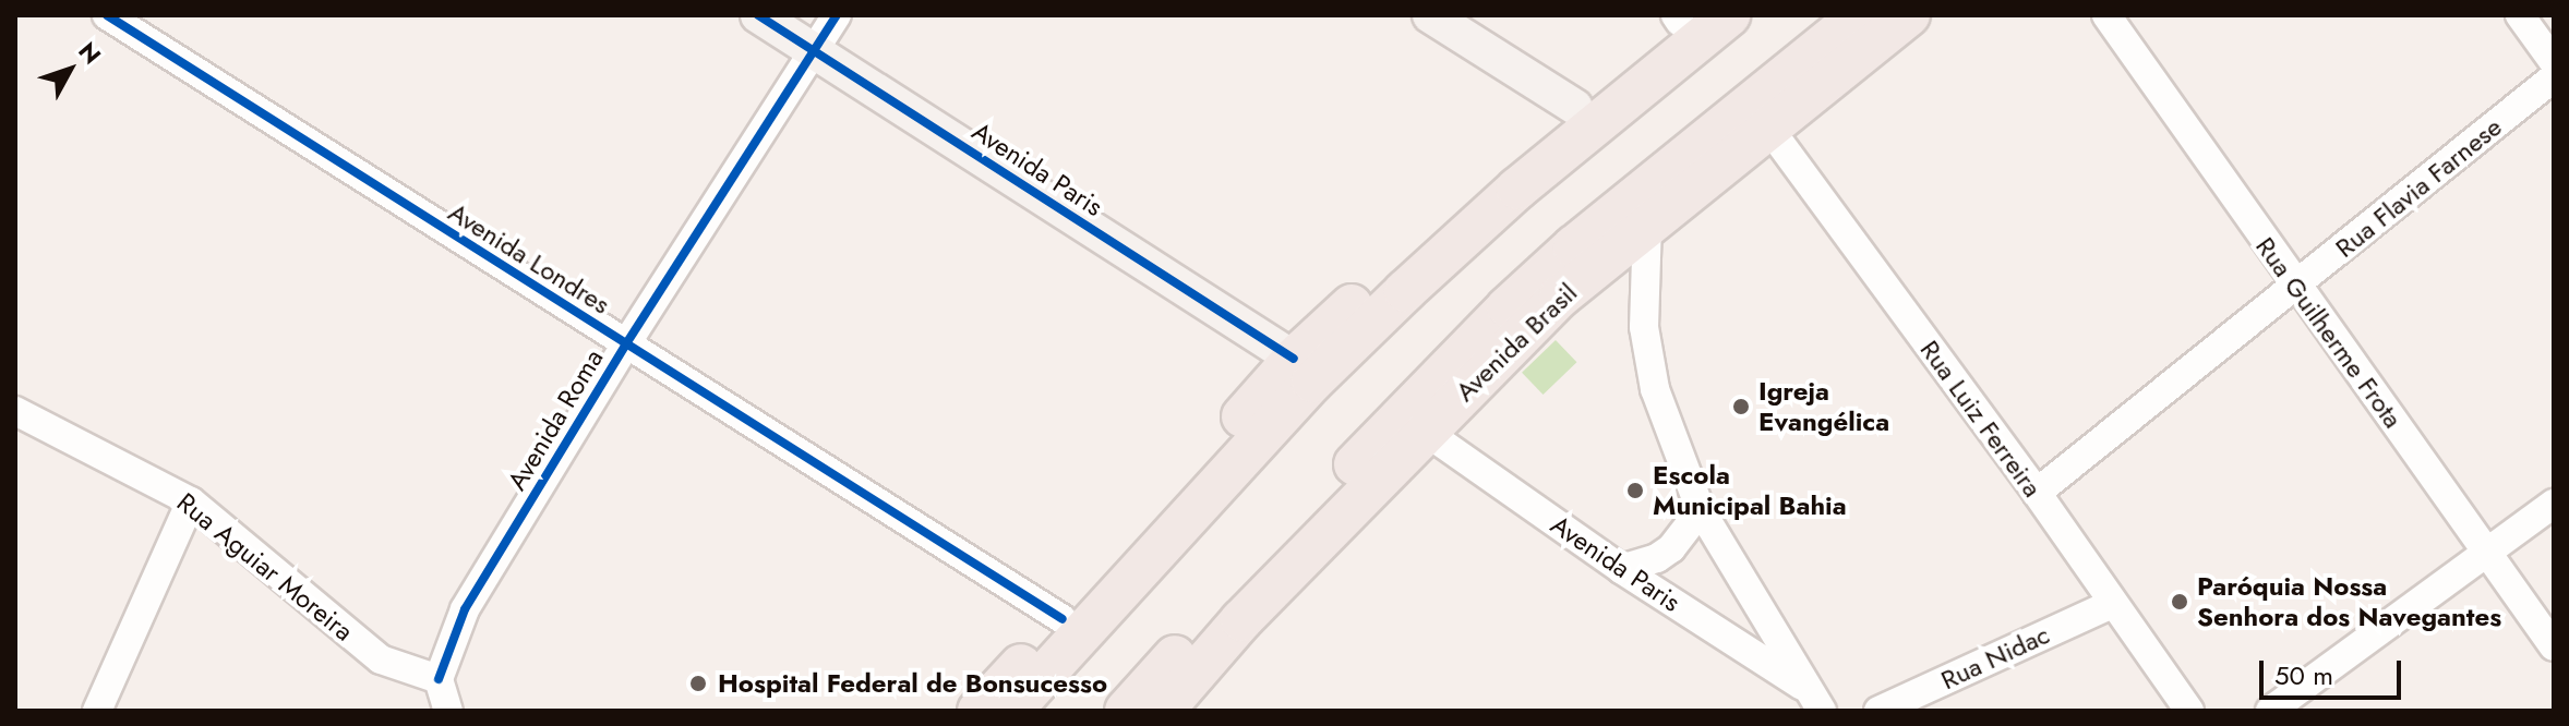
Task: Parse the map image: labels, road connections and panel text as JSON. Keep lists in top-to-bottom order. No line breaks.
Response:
{"streets":{"highway":["Avenida Brasil"],"main road":["Avenida Paris"],"street":["Rua Flavia Farnese","Avenida Londres","Rua Guilherme Frota","Rua Luiz Ferreira","Avenida Roma","Rua Aguiar Moreira","Rua Nidac"]},"crossings":[["Avenida Paris","Avenida Brasil"],["Avenida Paris","Avenida Roma"],["Rua Flavia Farnese","Rua Guilherme Frota"],["Rua Flavia Farnese","Rua Luiz Ferreira"],["Avenida Londres","Avenida Roma"],["Avenida Brasil","Rua Luiz Ferreira"],["Rua Luiz Ferreira","Rua Nidac"],["Avenida Roma","Rua Aguiar Moreira"]],"places":["Igreja Evangélica","Escola Municipal Bahia","Paróquia Nossa Senhora dos Navegantes","Hospital Federal de Bonsucesso"],"scale_bar":"50 m","north":"top right"}
